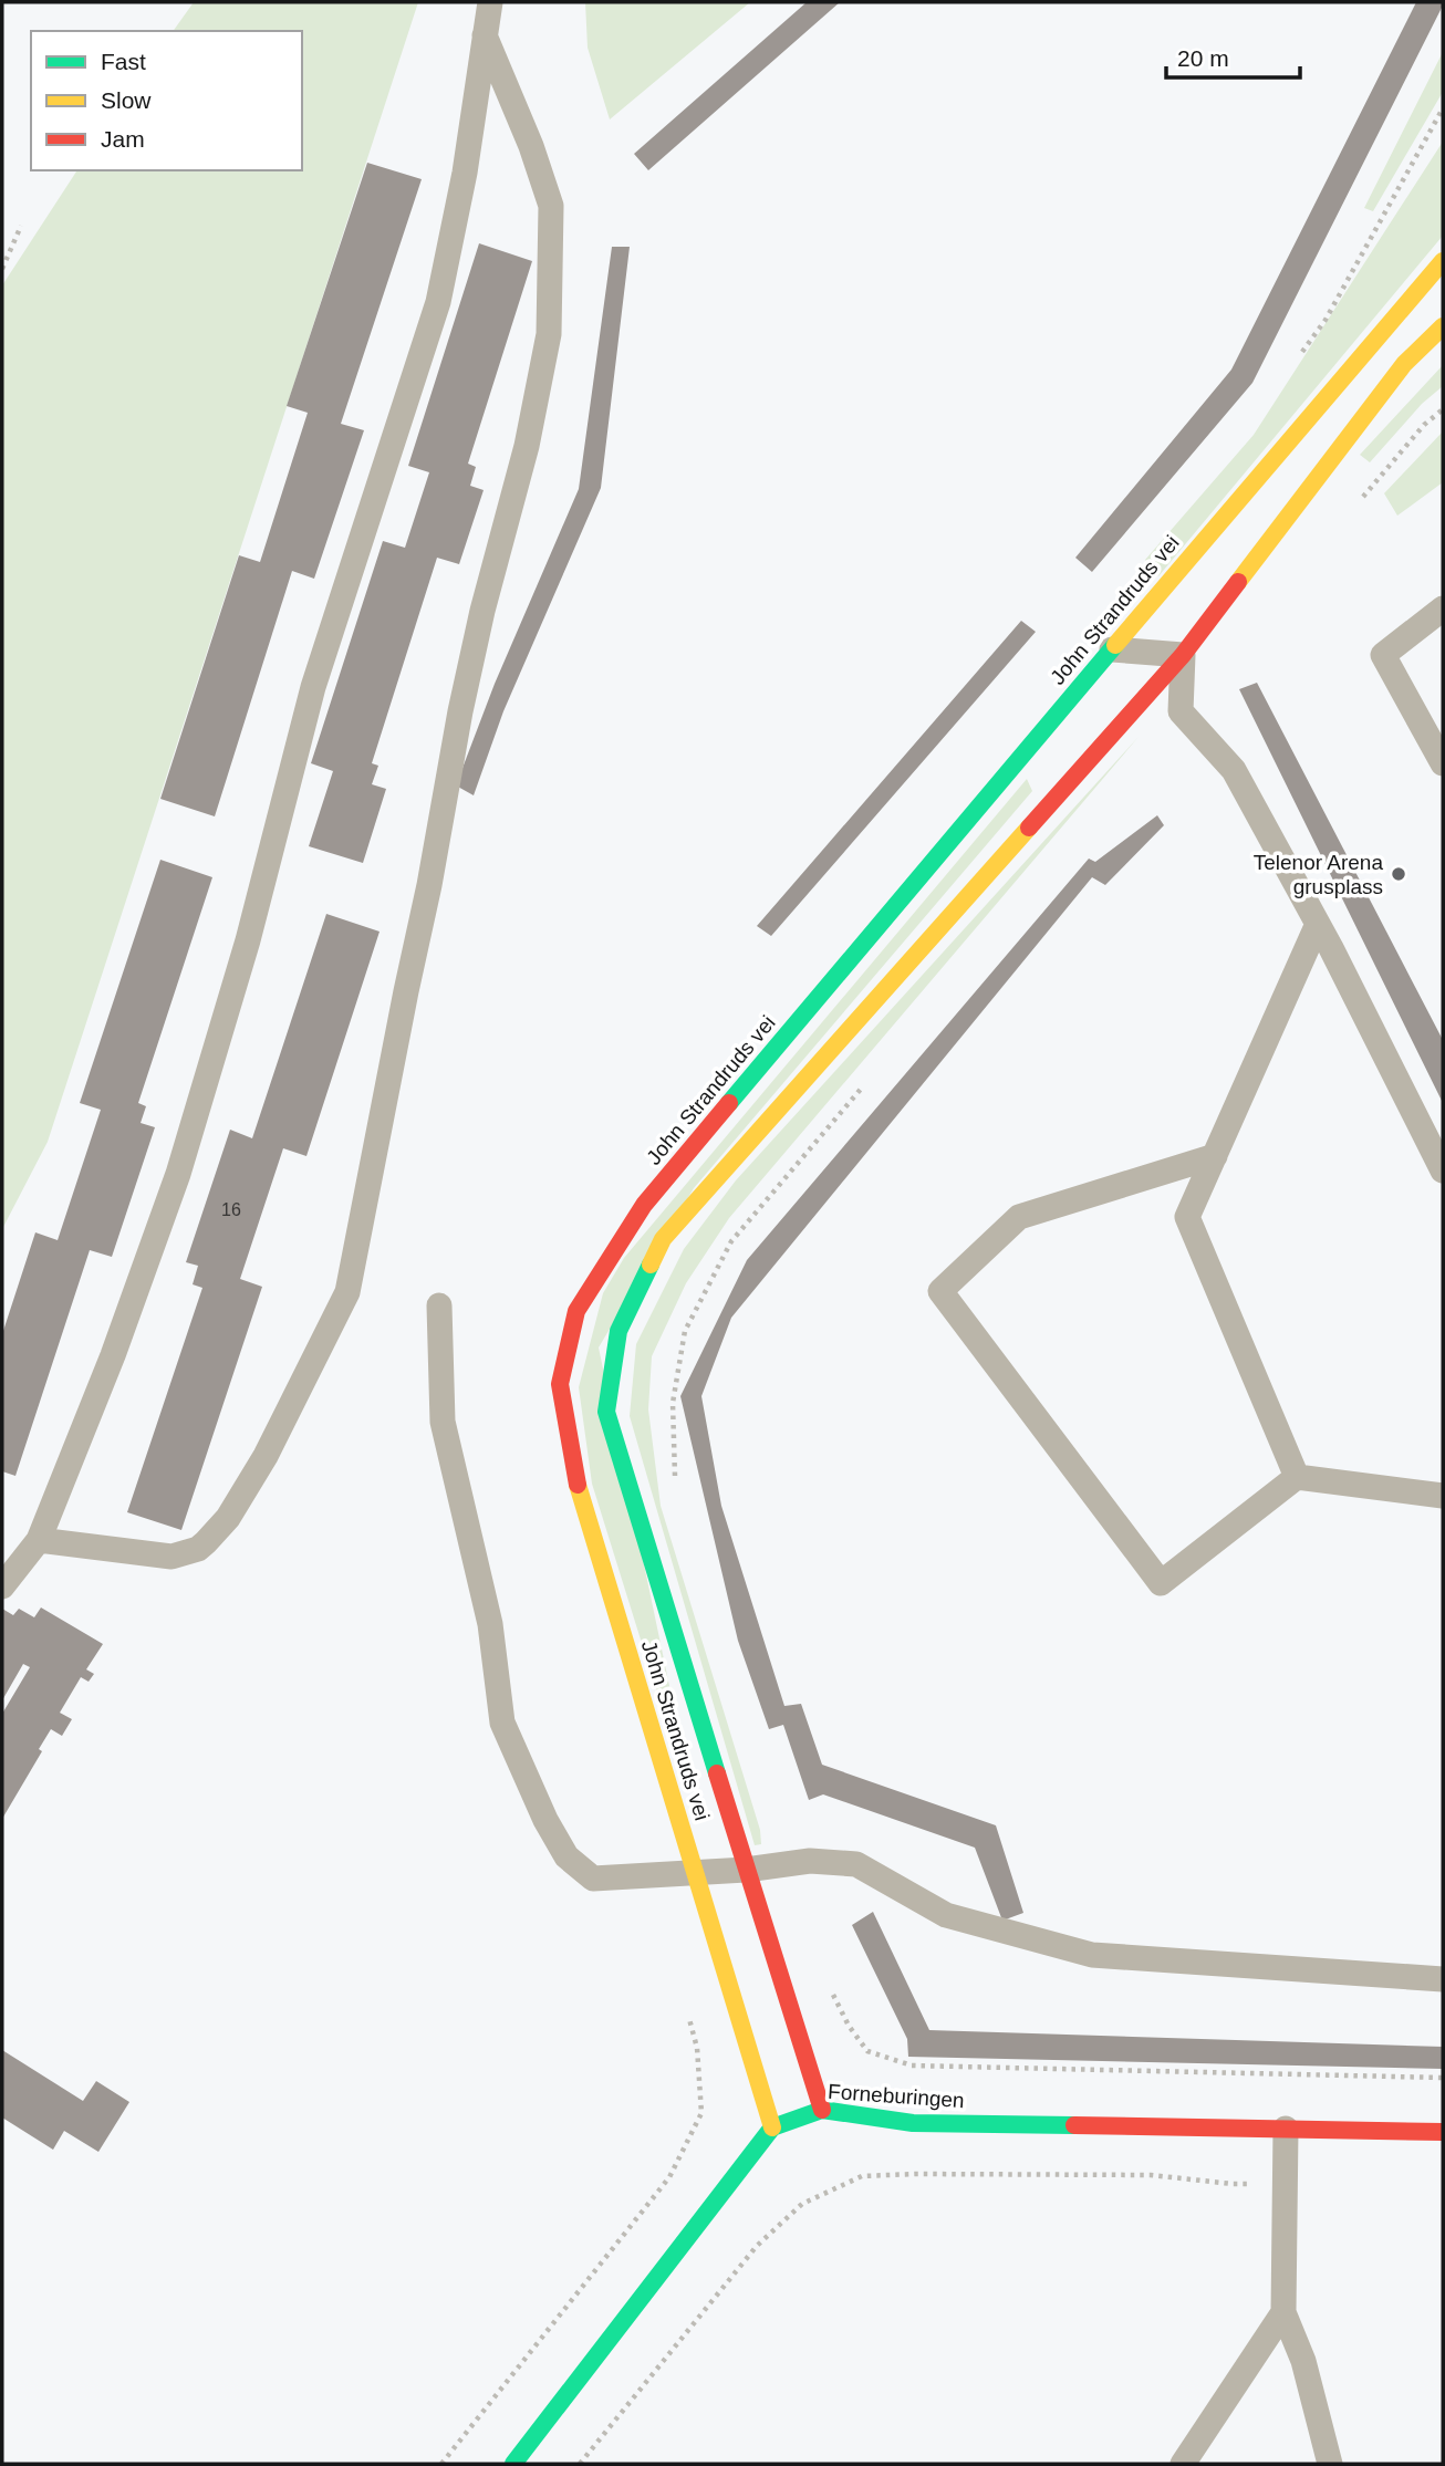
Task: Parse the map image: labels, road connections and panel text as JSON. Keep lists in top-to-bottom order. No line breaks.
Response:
{"streets":{"street":["John Strandruds vei","Forneburingen"]},"crossings":[["John Strandruds vei","Forneburingen"]],"places":["Telenor Arena grusplass"],"house_numbers":["16"],"legend":["Fast","Slow","Jam"],"scale_bar":"20 m"}
